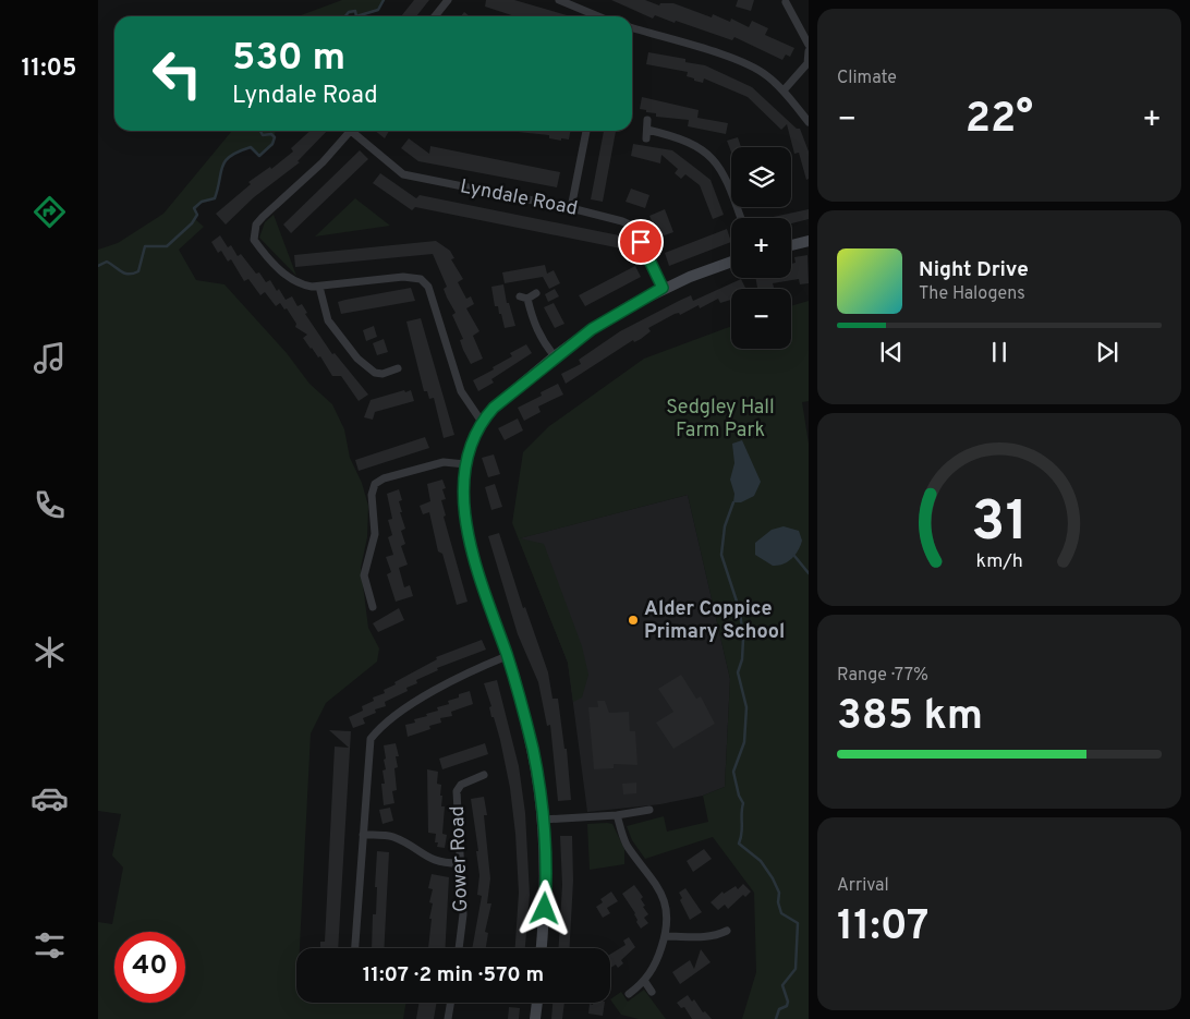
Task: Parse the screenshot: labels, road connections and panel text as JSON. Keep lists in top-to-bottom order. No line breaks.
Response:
{"streets":{"street":["Lyndale Road","Gower Road"]},"parks":["Sedgley Hall Farm Park"],"places":["Alder Coppice Primary School"],"page":{"tabs":"11:05","tile":["Climate",["Range · 77%","385 km"],["Arrival","11:07"]],"turn":["530 m","Lyndale Road"],"heat":["−","22°","+"],"map_buttons":["+","−"],"song":["Night Drive","The Halogens"],"limit":"40","trip":"11:07 · 2 min · 570 m","gauge":["31","km/h"]}}
